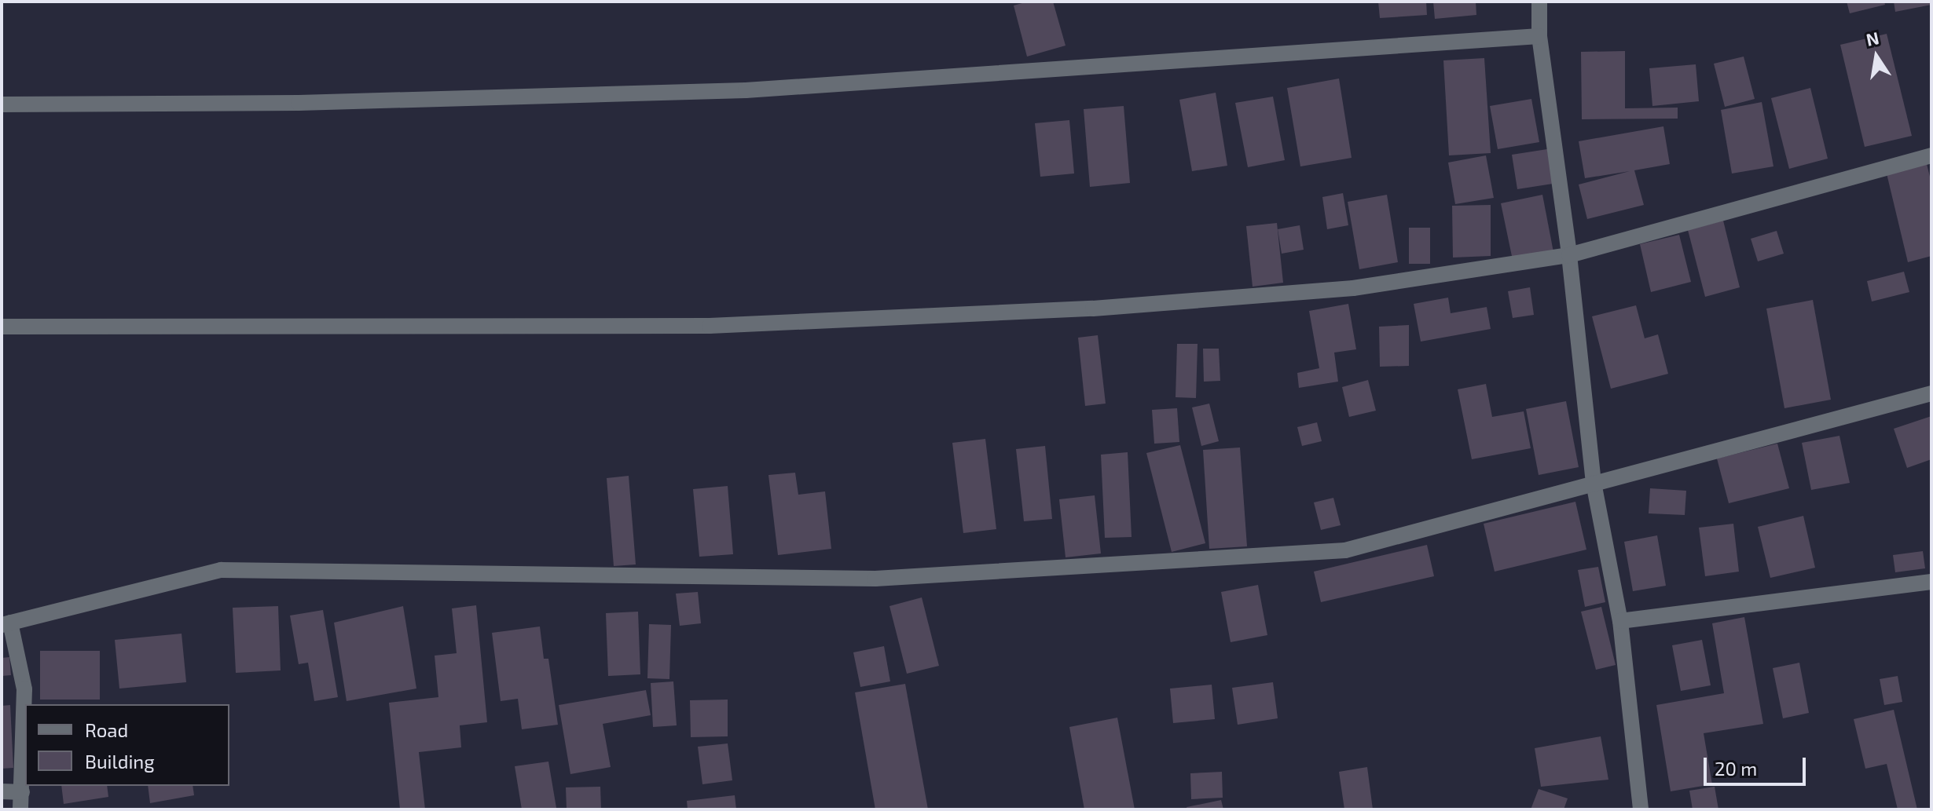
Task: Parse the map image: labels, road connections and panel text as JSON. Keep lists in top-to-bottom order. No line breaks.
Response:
{"legend":["Road","Building"],"scale_bar":"20 m","north":"top"}
